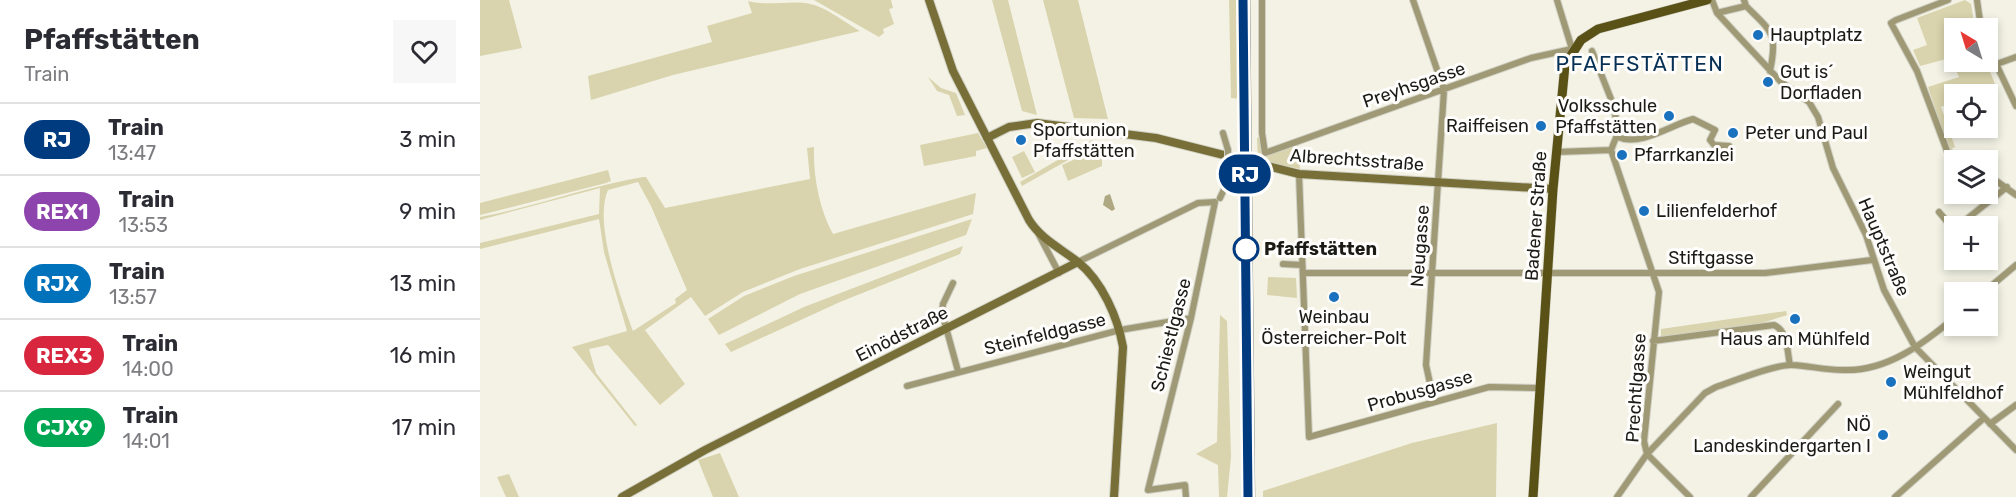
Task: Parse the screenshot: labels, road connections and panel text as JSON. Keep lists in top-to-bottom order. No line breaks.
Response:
{"streets":{"main road":["Badener Straße"],"street":["Preyhsgasse","Albrechtsstraße","Neugasse","Hauptstraße","Stiftgasse","Einödstraße","Steinfeldgasse","Schiestlgasse","Prechtlgasse","Probusgasse"]},"crossings":[["Preyhsgasse","Badener Straße"],["Preyhsgasse","Neugasse"],["Albrechtsstraße","Badener Straße"],["Albrechtsstraße","Neugasse"],["Badener Straße","Stiftgasse"],["Badener Straße","Probusgasse"],["Neugasse","Stiftgasse"],["Neugasse","Probusgasse"],["Hauptstraße","Stiftgasse"],["Stiftgasse","Prechtlgasse"],["Stiftgasse","Probusgasse"],["Einödstraße","Schiestlgasse"],["Steinfeldgasse","Schiestlgasse"]],"districts":["PFAFFSTÄTTEN"],"places":["Hauptplatz","Gut is´ Dorfladen","Volksschule Pfaffstätten","Raiffeisen","Peter und Paul","Sportunion Pfaffstätten","Pfarrkanzlei","Lilienfelderhof","Pfaffstätten","Weinbau Österreicher-Polt","Haus am Mühlfeld","Weingut Mühlfeldhof","NÖ Landeskindergarten I"],"north":"top left","page":{"heading":["Pfaffstätten","Train"],"on_map":"RJ","map_buttons":["+","−"],"list":[{"mark":"RJ","name":"Train","note":"13:47","value":"3 min"},{"mark":"REX1","name":"Train","note":"13:53","value":"9 min"},{"mark":"RJX","name":"Train","note":"13:57","value":"13 min"},{"mark":"REX3","name":"Train","note":"14:00","value":"16 min"},{"mark":"CJX9","name":"Train","note":"14:01","value":"17 min"}]}}
